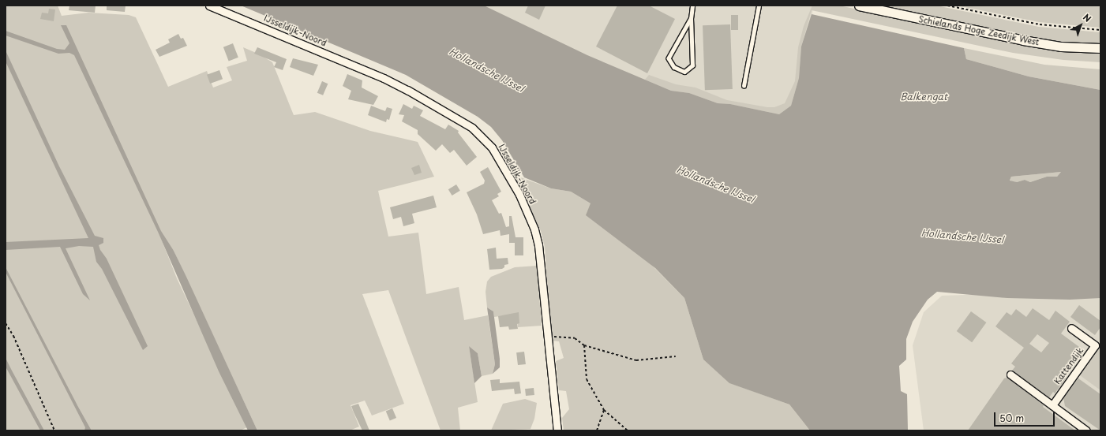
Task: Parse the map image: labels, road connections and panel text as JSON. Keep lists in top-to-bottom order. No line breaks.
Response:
{"streets":{"street":["IJsseldijk-Noord","Schielands Hoge Zeedijk West","Kattendijk"]},"water":["Hollandsche IJssel","Balkengat"],"scale_bar":"50 m","north":"top right"}
